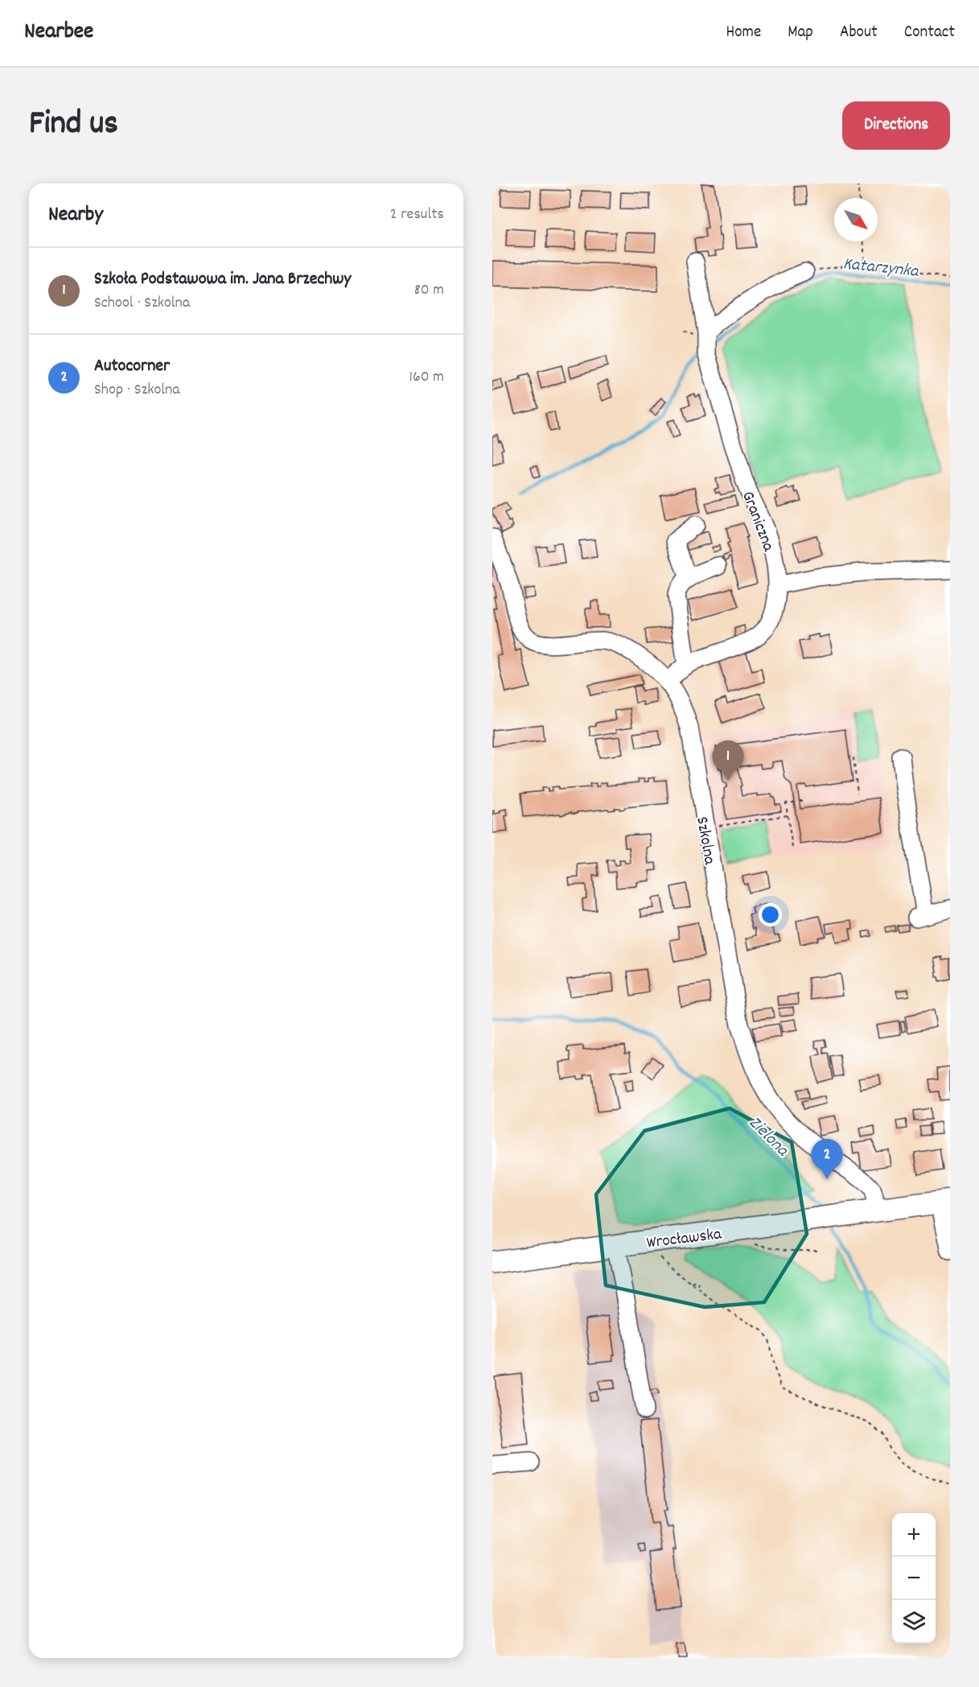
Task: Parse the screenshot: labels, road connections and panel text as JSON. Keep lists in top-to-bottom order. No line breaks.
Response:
{"streets":{"main road":["Wrocławska"],"street":["Graniczna","Szkolna"]},"crossings":[["Graniczna","Szkolna"],["Szkolna","Wrocławska"]],"water":["Katarzynka","Zielona"],"north":"bottom right","page":{"header":"Nearbee","nav":["Home","Map","About","Contact"],"title":"Find us","buttons":"Directions","heading":["Nearby","2 results"],"list":[{"mark":"1","name":"Szkoła Podstawowa im. Jana Brzechwy","note":"School · Szkolna","value":"80 m"},{"mark":"2","name":"Autocorner","note":"Shop · Szkolna","value":"160 m"}],"pins":["1","2"],"map_buttons":["+","−"]}}
